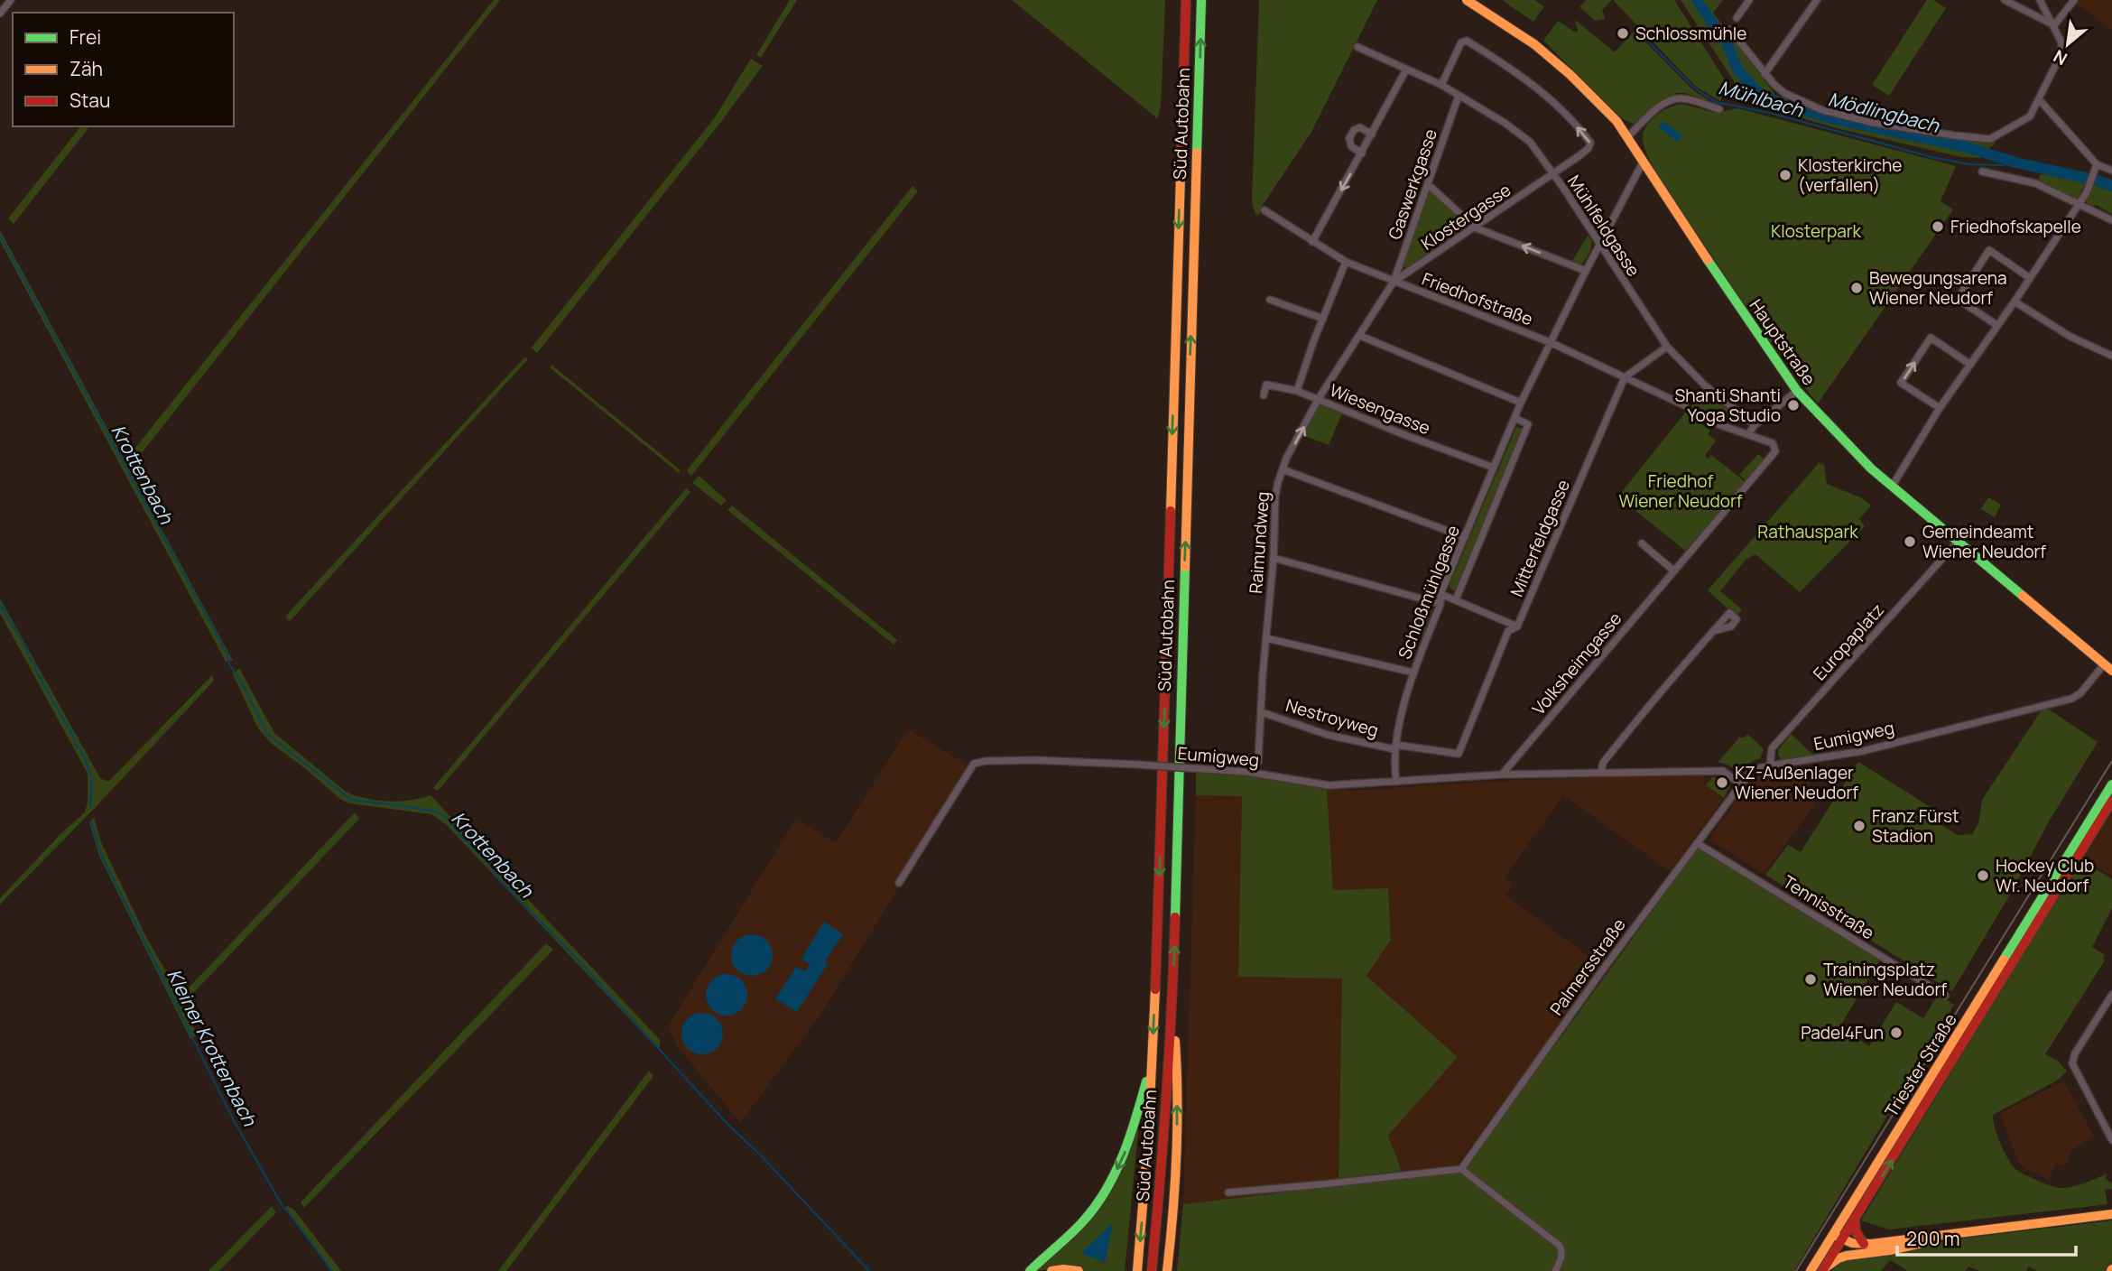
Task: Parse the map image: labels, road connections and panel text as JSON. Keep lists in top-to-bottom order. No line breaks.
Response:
{"streets":{"main road":["Süd Autobahn","Hauptstraße","Triester Straße"],"street":["Gaswerkgasse","Klostergasse","Mühlfeldgasse","Friedhofstraße","Wiesengasse","Mitterfeldgasse","Raimundweg","Schloßmühlgasse","Europaplatz","Volksheimgasse","Nestroyweg","Eumigweg","Tennisstraße","Palmersstraße"]},"crossings":[["Gaswerkgasse","Klostergasse"],["Gaswerkgasse","Mühlfeldgasse"],["Gaswerkgasse","Friedhofstraße"],["Gaswerkgasse","Raimundweg"],["Klostergasse","Mühlfeldgasse"],["Klostergasse","Friedhofstraße"],["Klostergasse","Raimundweg"],["Mühlfeldgasse","Schloßmühlgasse"],["Friedhofstraße","Mitterfeldgasse"],["Friedhofstraße","Raimundweg"],["Friedhofstraße","Schloßmühlgasse"],["Hauptstraße","Schloßmühlgasse"],["Hauptstraße","Europaplatz"],["Hauptstraße","Eumigweg"],["Wiesengasse","Raimundweg"],["Wiesengasse","Schloßmühlgasse"],["Mitterfeldgasse","Nestroyweg"],["Raimundweg","Nestroyweg"],["Schloßmühlgasse","Nestroyweg"],["Schloßmühlgasse","Eumigweg"],["Europaplatz","Eumigweg"],["Volksheimgasse","Eumigweg"],["Eumigweg","Palmersstraße"],["Tennisstraße","Palmersstraße"]],"water":["Mühlbach","Mödlingbach","Krottenbach","Kleiner Krottenbach"],"parks":["Klosterpark","Friedhof Wiener Neudorf","Rathauspark"],"places":["Schlossmühle","Klosterkirche (verfallen)","Friedhofskapelle","Bewegungsarena Wiener Neudorf","Shanti Shanti Yoga Studio","Gemeindeamt Wiener Neudorf","KZ-Außenlager Wiener Neudorf","Franz Fürst Stadion","Hockey Club Wr. Neudorf","Trainingsplatz Wiener Neudorf","Padel4Fun"],"legend":["Frei","Zäh","Stau"],"scale_bar":"200 m","north":"bottom left"}
